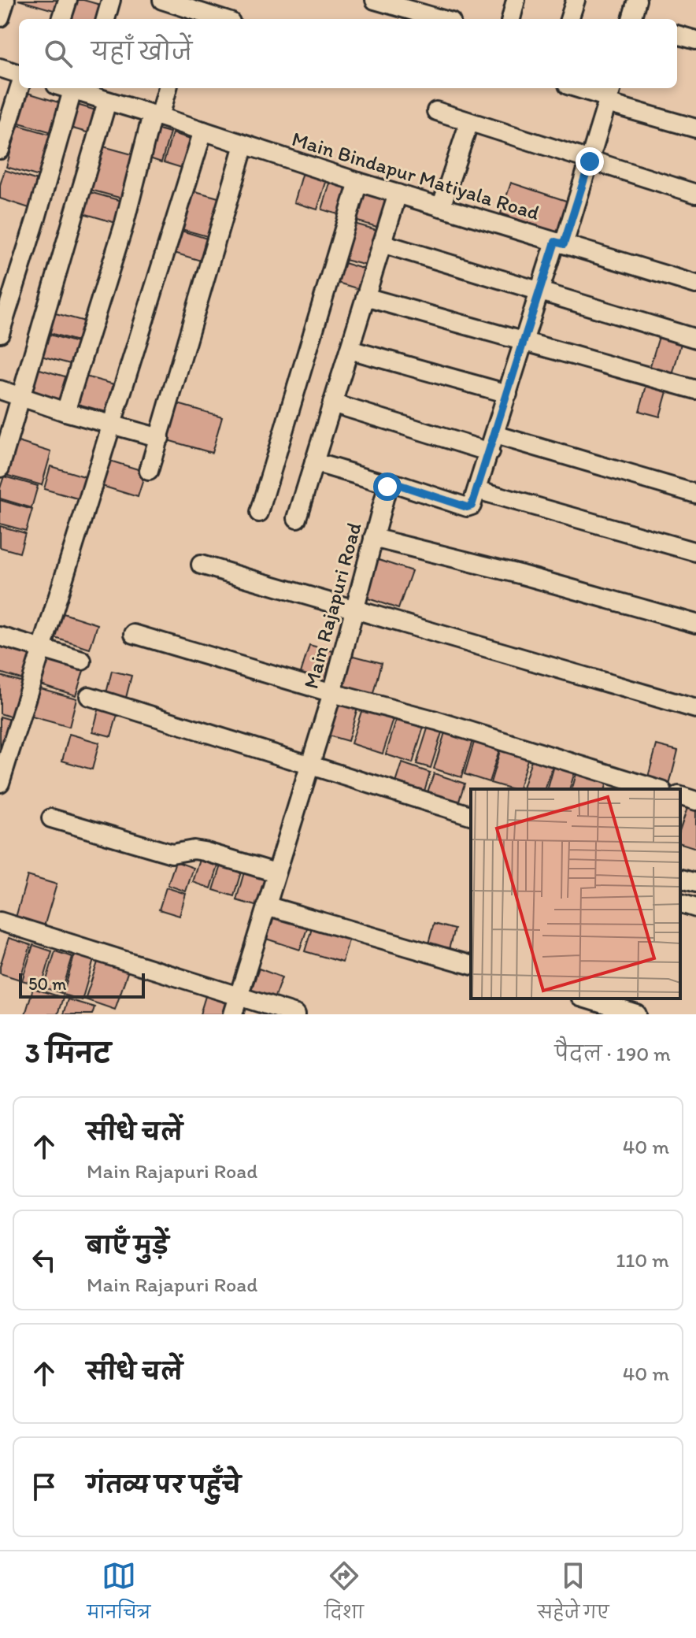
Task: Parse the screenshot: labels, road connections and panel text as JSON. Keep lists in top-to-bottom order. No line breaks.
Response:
{"streets":{"street":["Main Bindapur Matiyala Road","Main Rajapuri Road"]},"scale_bar":"50 m","page":{"search":"यहाँ खोजें","scale":"50 m","heading":["3 मिनट","पैदल · 190 m"],"list":[["सीधे चलें","Main Rajapuri Road","40 m"],["बाएँ मुड़ें","Main Rajapuri Road","110 m"],["सीधे चलें","40 m"],"गंतव्य पर पहुँचे"],"nav":["मानचित्र","दिशा","सहेजे गए"]}}
